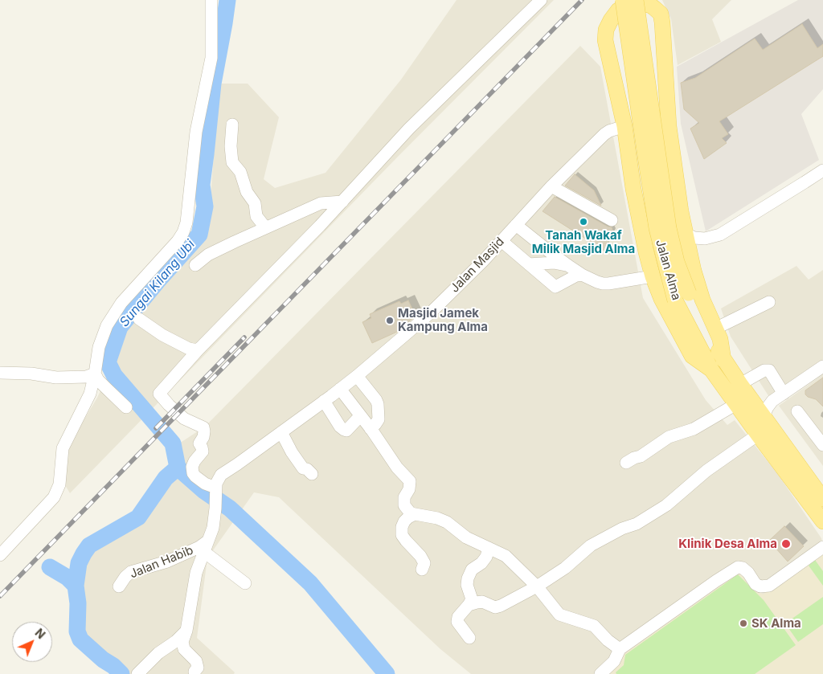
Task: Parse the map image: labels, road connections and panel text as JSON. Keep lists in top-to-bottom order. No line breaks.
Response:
{"streets":{"main road":["Jalan Alma"],"street":["Jalan Masjid","Jalan Habib"]},"water":["Sungai Kilang Ubi"],"places":["Tanah Wakaf Milik Masjid Alma","Masjid Jamek Kampung Alma","Klinik Desa Alma","SK Alma"],"north":"top right"}
